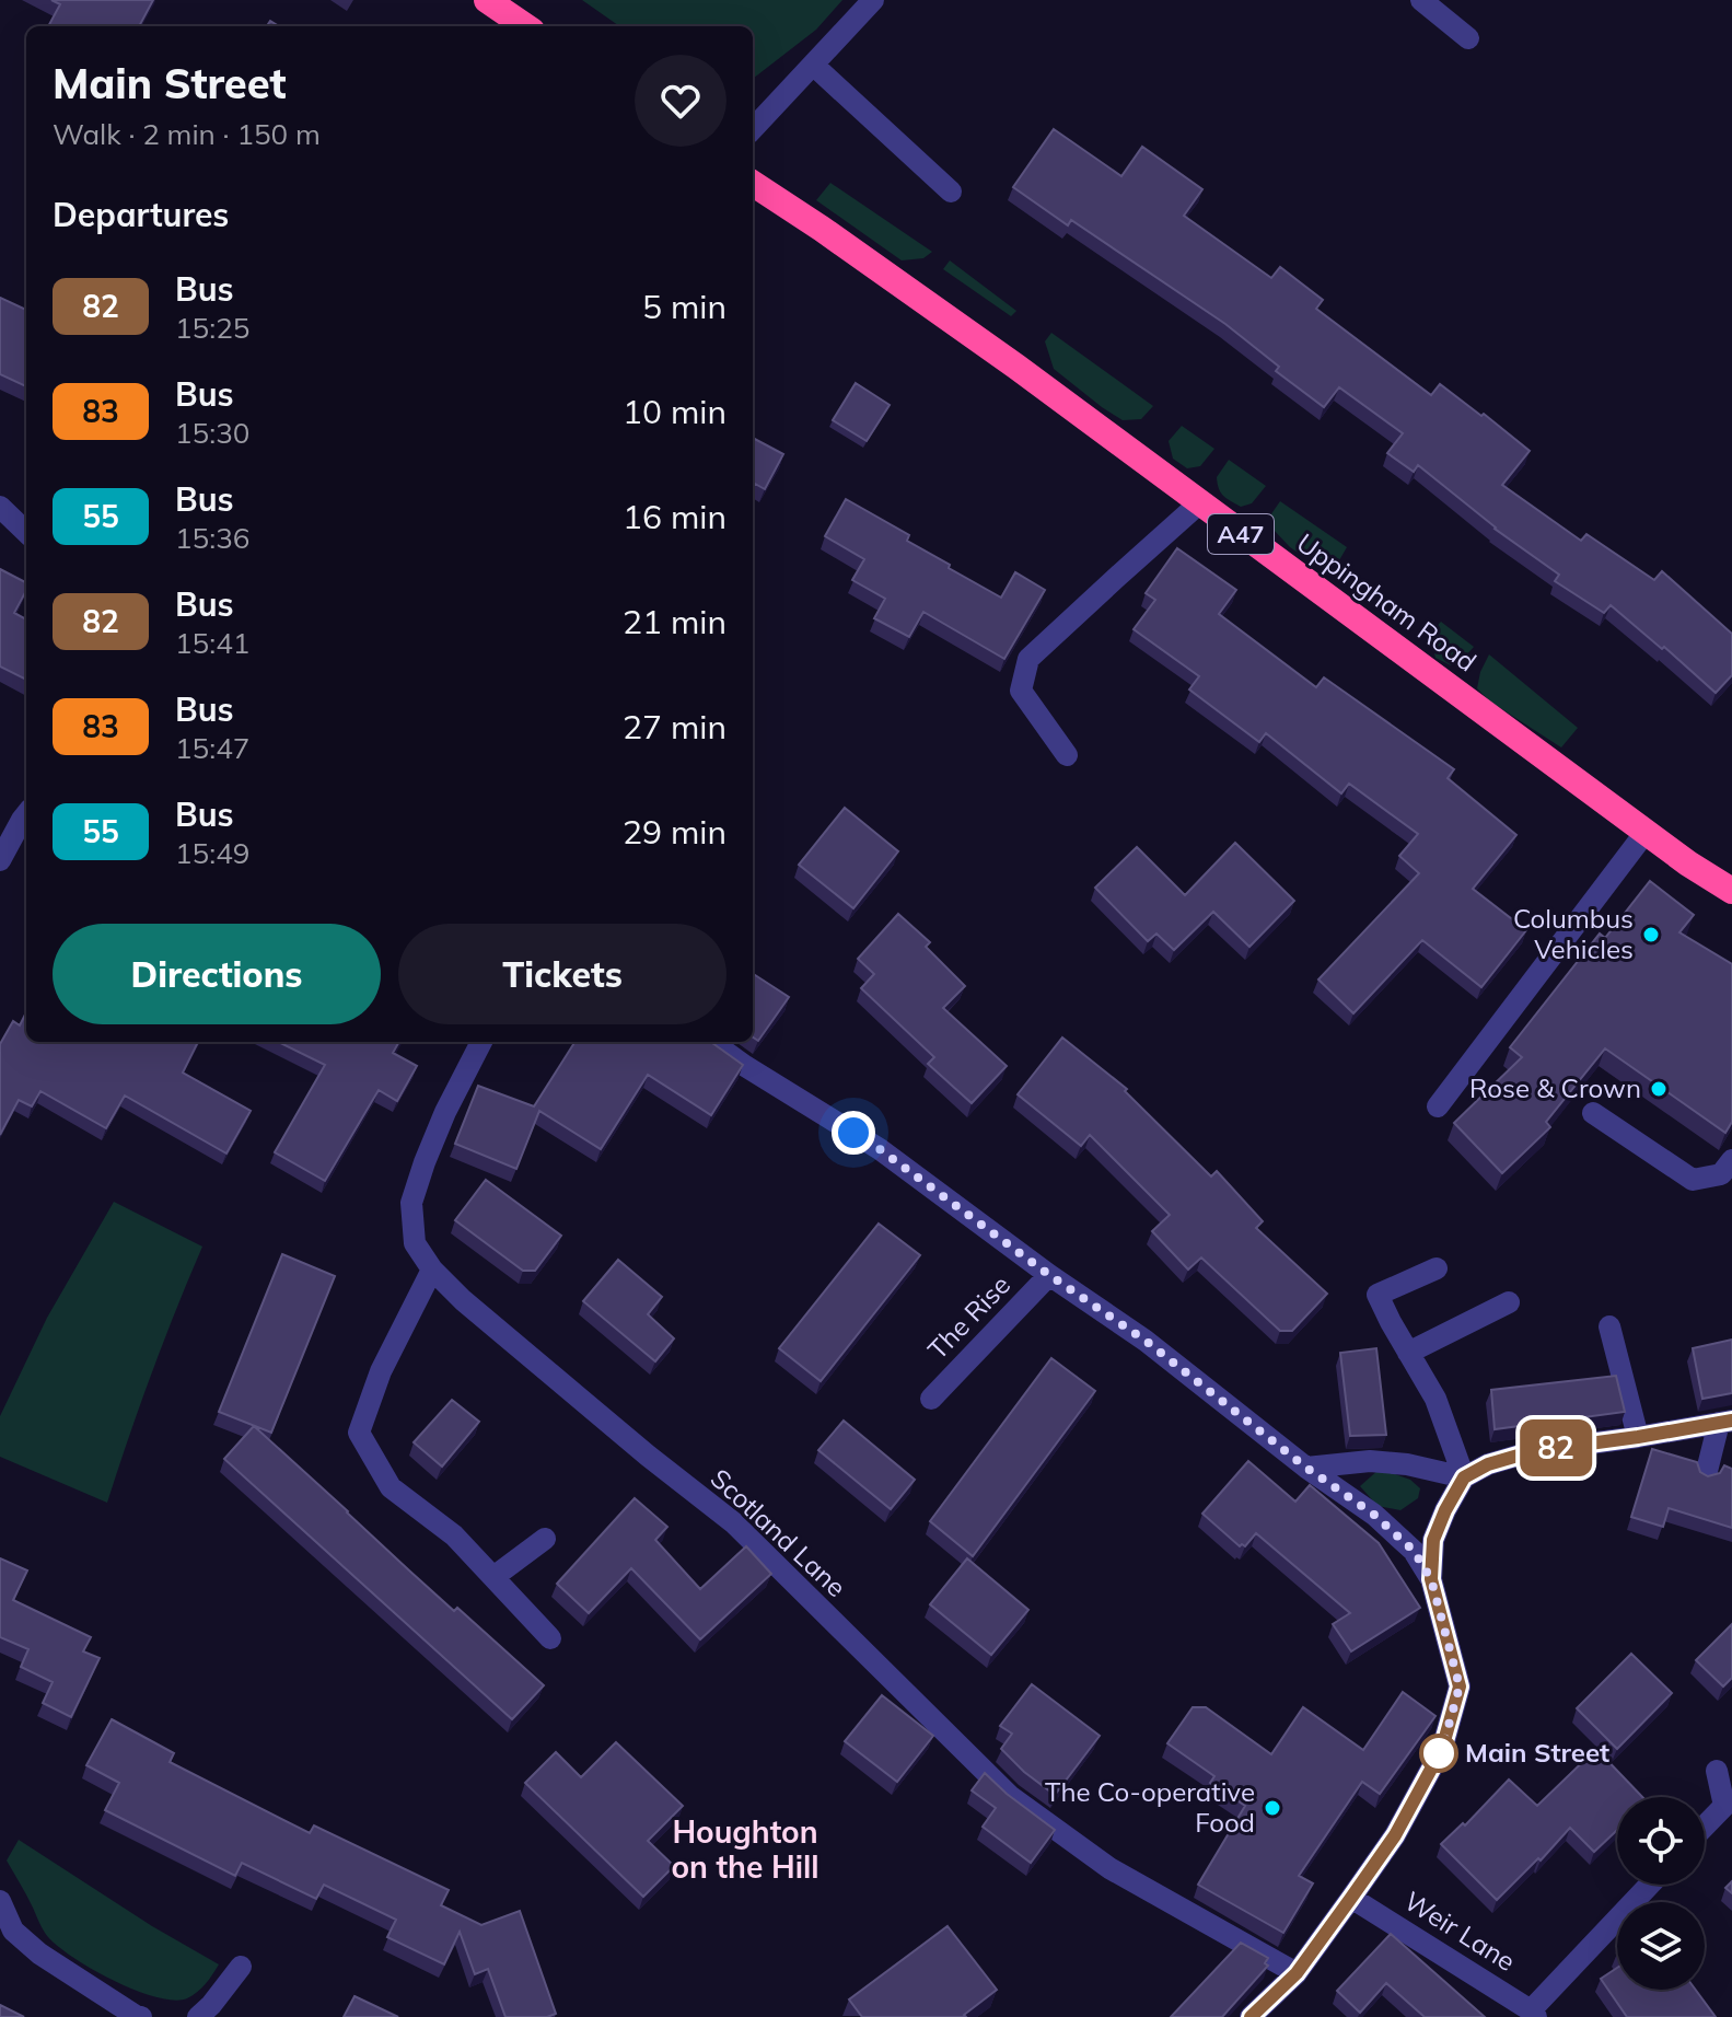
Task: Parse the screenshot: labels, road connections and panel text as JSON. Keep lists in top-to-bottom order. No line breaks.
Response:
{"streets":{"highway":["A47","Uppingham Road"],"street":["The Rise","Scotland Lane","Weir Lane"]},"districts":["Houghton on the Hill"],"places":["Columbus Vehicles","Rose & Crown","Main Street","The Co-operative Food"],"lines":["bus line 82"],"page":{"on_map":"82","heading":[["Main Street","Walk · 2 min · 150 m"],"Departures"],"list":[{"mark":"82","name":"Bus","note":"15:25","value":"5 min"},{"mark":"83","name":"Bus","note":"15:30","value":"10 min"},{"mark":"55","name":"Bus","note":"15:36","value":"16 min"},{"mark":"82","name":"Bus","note":"15:41","value":"21 min"},{"mark":"83","name":"Bus","note":"15:47","value":"27 min"},{"mark":"55","name":"Bus","note":"15:49","value":"29 min"}],"buttons":["Directions","Tickets"]}}
